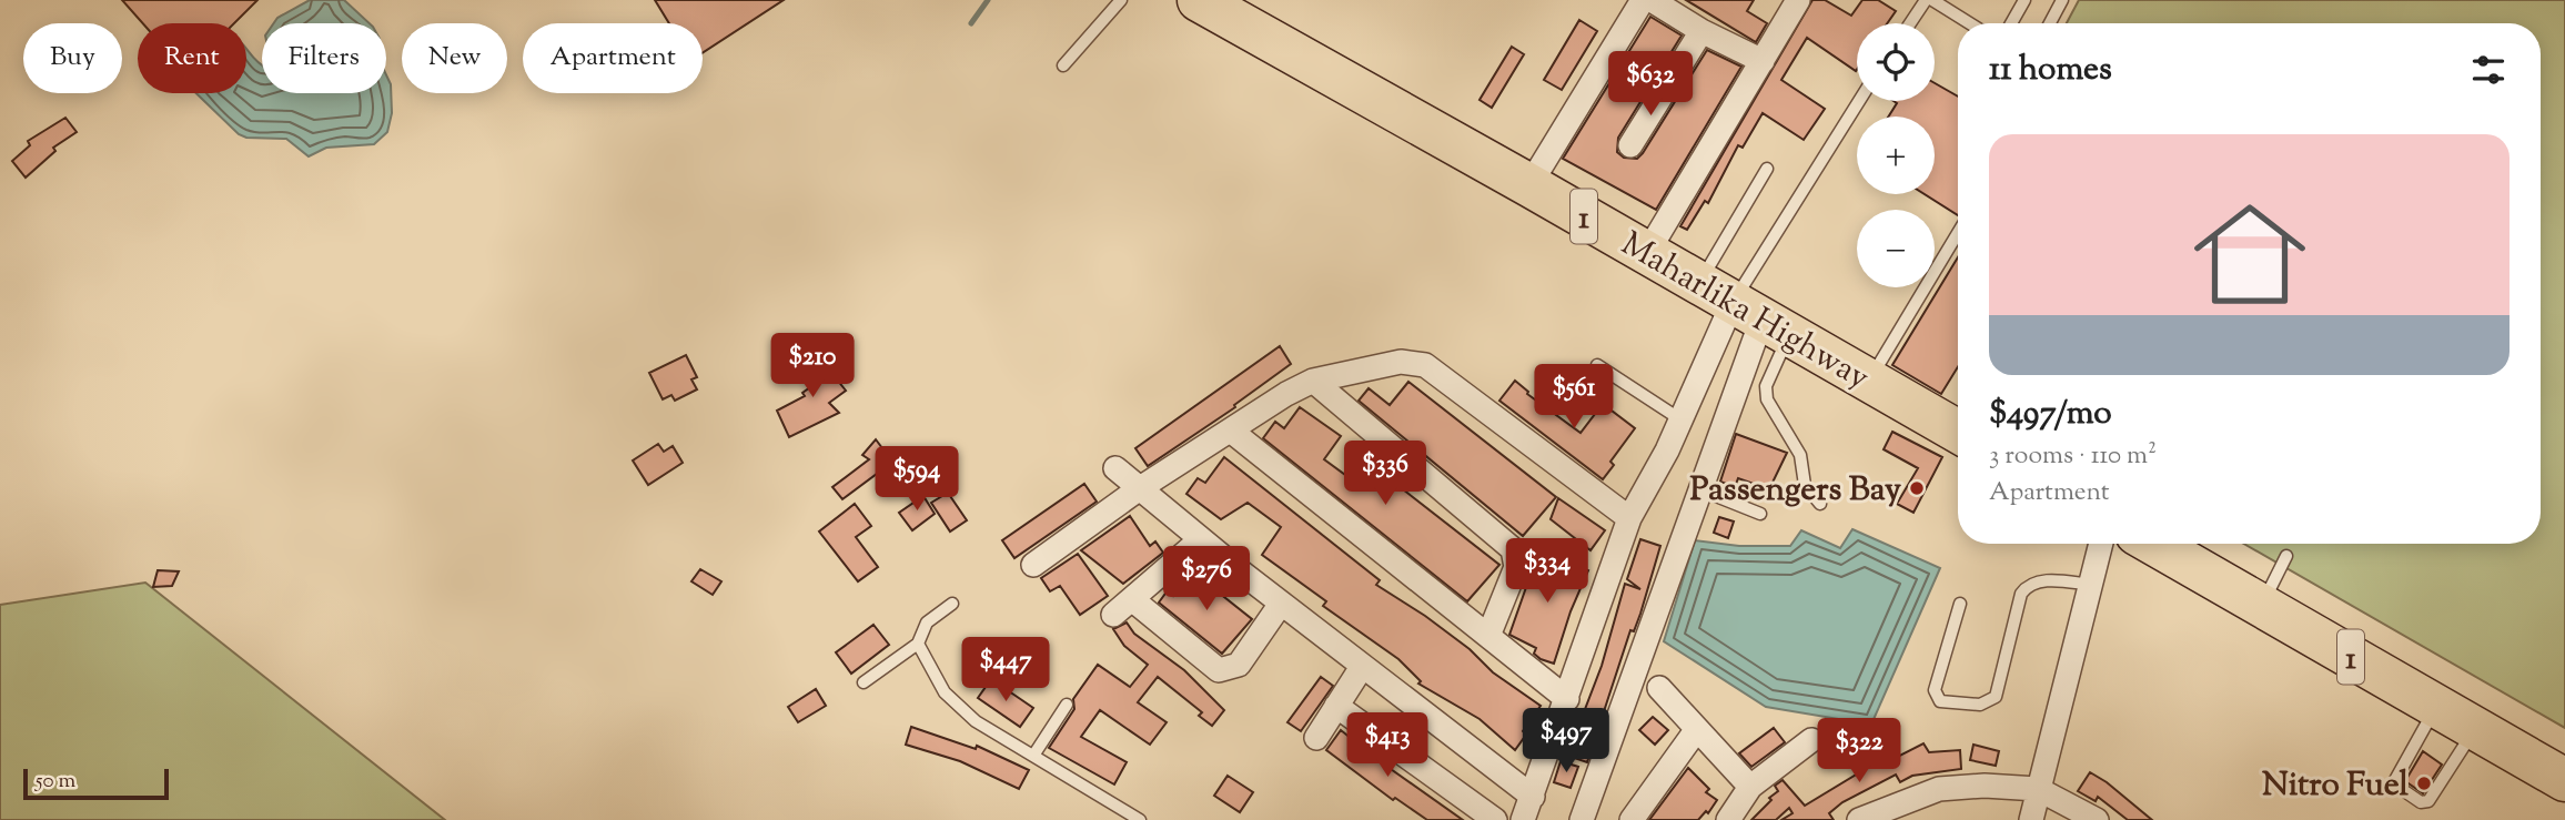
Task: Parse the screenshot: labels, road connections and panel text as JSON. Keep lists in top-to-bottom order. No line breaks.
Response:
{"streets":{"highway":["1","Maharlika Highway"]},"places":["Passengers Bay","Nitro Fuel"],"scale_bar":"50 m","page":{"map_buttons":["+","−"],"chip":["Buy","Rent","Filters","New","Apartment"],"heading":"11 homes","price":["$632","$210","$561","$336","$594","$334","$276","$447","$497","$413","$322"],"list":[{"name":"$497/mo","note":"3 rooms · 110 m² · Apartment"}],"scale":"50 m"}}
